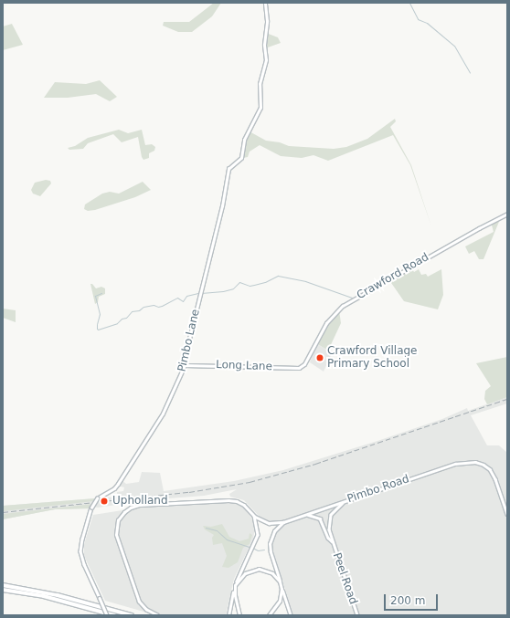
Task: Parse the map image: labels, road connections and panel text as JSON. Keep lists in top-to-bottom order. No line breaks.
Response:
{"streets":{"street":["Crawford Road","Pimbo Lane","Long Lane","Pimbo Road","Peel Road"]},"crossings":[["Crawford Road","Long Lane"],["Pimbo Lane","Long Lane"],["Pimbo Road","Peel Road"]],"places":["Crawford Village Primary School","Upholland"],"scale_bar":"200 m"}
